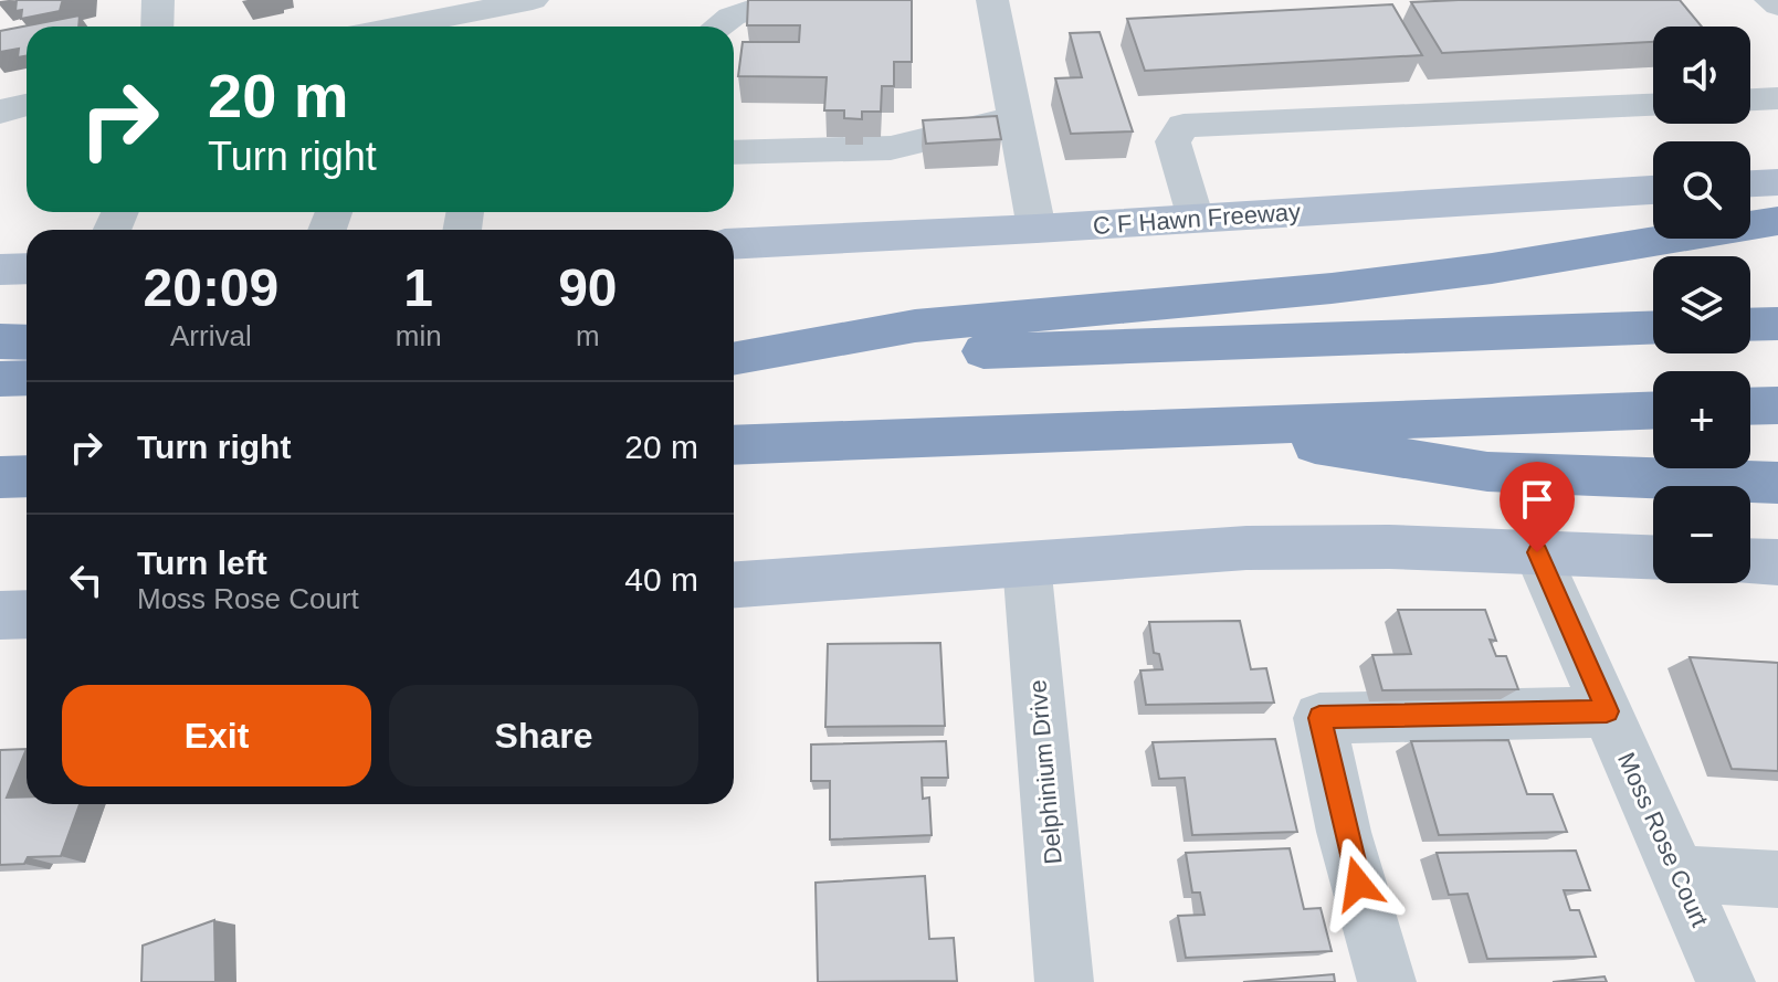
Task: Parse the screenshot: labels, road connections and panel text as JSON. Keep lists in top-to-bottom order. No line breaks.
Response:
{"streets":{"main road":["C F Hawn Freeway"],"street":["Delphinium Drive","Moss Rose Court"]},"page":{"map_buttons":["+","−"],"turn":["20 m","Turn right"],"eta":["20:09","Arrival","1","min","90","m"],"list":[{"name":"Turn right","value":"20 m"},{"name":"Turn left","note":"Moss Rose Court","value":"40 m"}],"buttons":["Exit","Share"]}}
